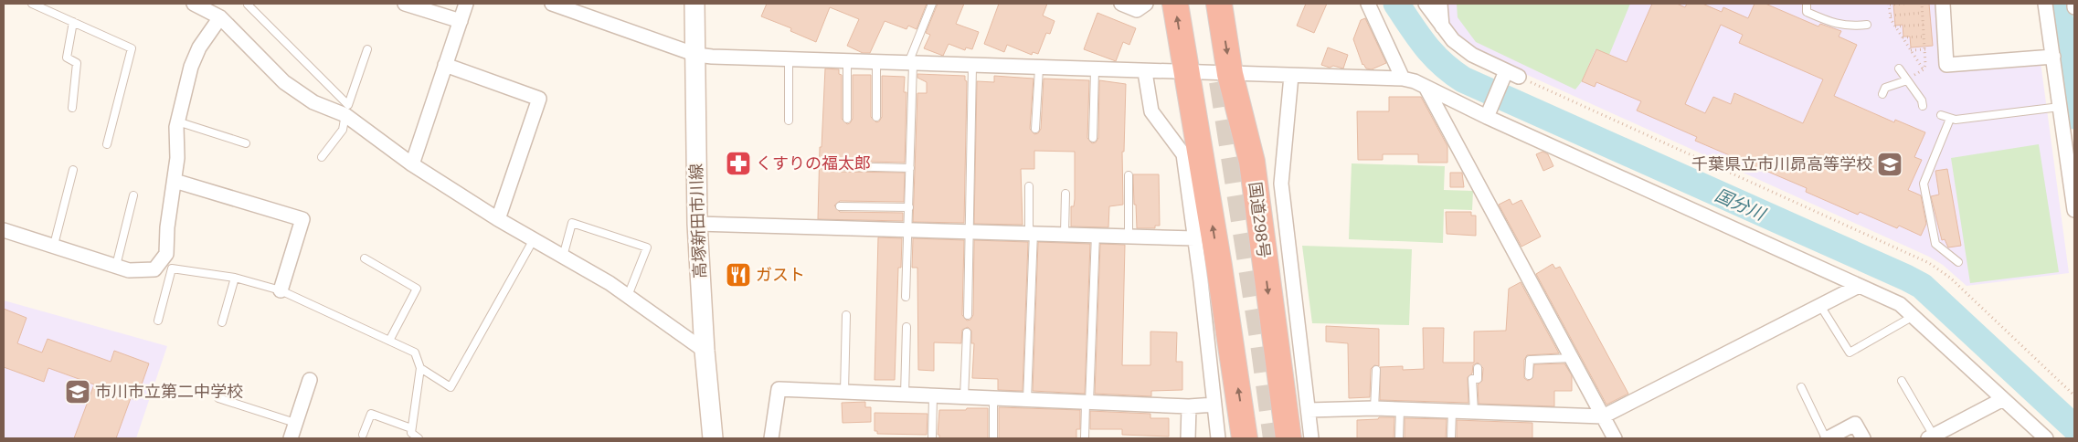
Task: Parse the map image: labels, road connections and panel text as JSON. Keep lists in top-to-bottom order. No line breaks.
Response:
{"streets":{"highway":["国道298号"],"main road":["高塚新田市川線"]},"water":["国分川"],"places":{"pharmacy":["くすりの福太郎"],"school or university":["千葉県立市川昴高等学校","市川市立第二中学校"],"restaurant":["ガスト"]}}
